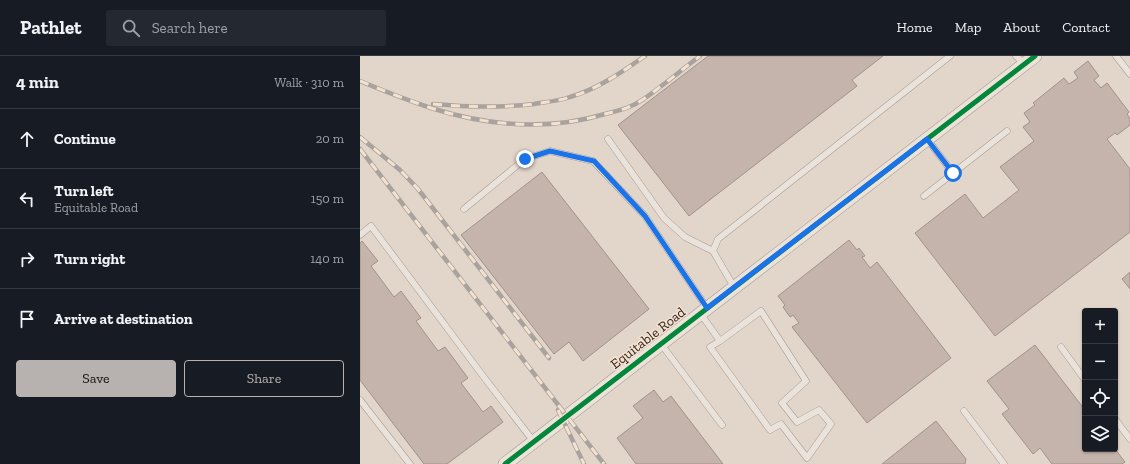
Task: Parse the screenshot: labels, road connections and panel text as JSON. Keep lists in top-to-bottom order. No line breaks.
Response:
{"streets":{"street":["Equitable Road"]},"page":{"header":"Pathlet","search":"Search here","nav":["Home","Map","About","Contact"],"heading":["4 min","Walk · 310 m"],"list":[["Continue","20 m"],["Turn left","Equitable Road","150 m"],["Turn right","140 m"],"Arrive at destination"],"map_buttons":["+","−"],"buttons":["Save","Share"]}}
